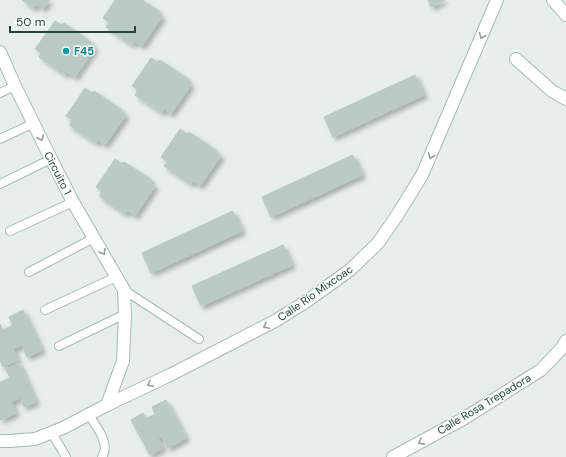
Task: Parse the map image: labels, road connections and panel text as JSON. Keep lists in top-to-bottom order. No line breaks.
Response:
{"streets":{"street":["Circuito 1","Calle Río Mixcoac","Calle Rosa Trepadora"]},"crossings":[["Circuito 1","Calle Río Mixcoac"]],"one_way":["Calle Río Mixcoac","Calle Rosa Trepadora"],"places":["F45"],"scale_bar":"50 m"}
